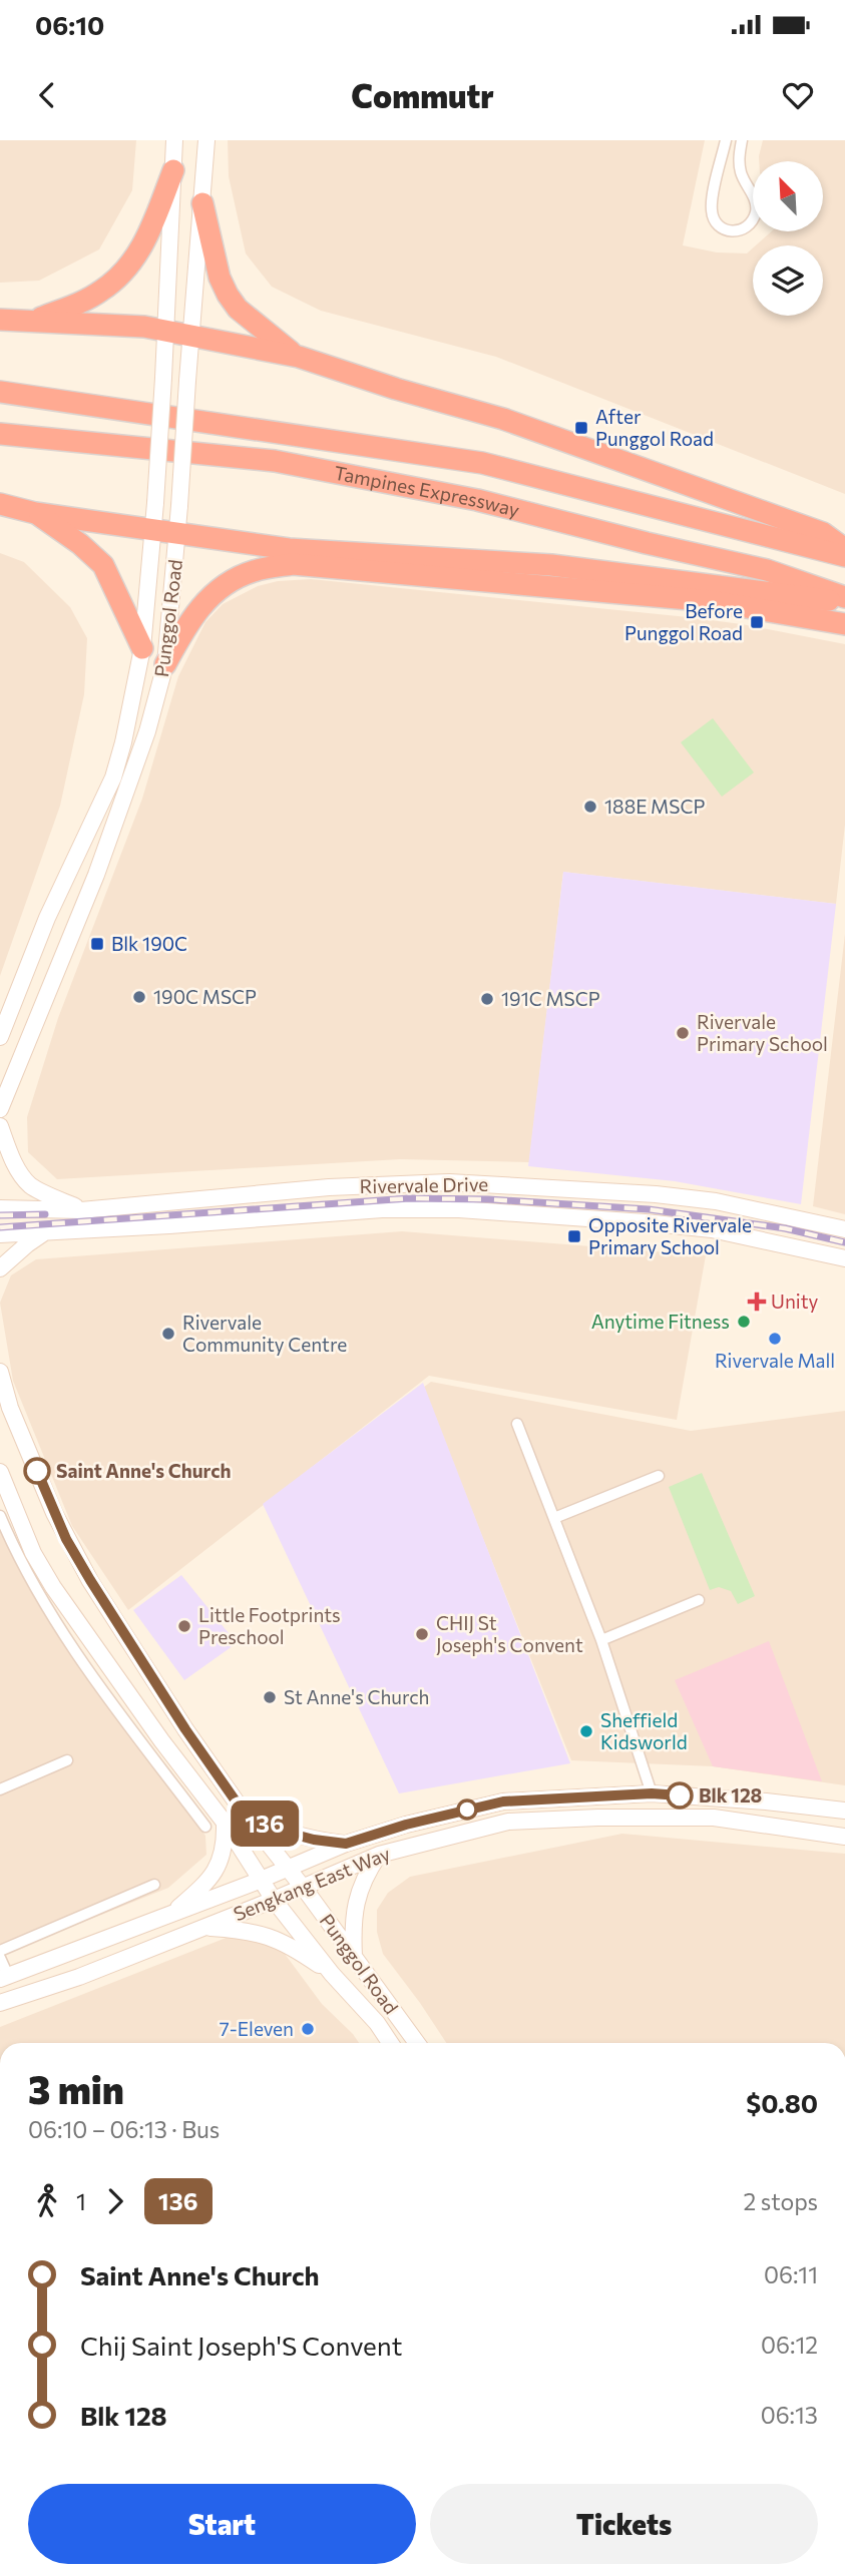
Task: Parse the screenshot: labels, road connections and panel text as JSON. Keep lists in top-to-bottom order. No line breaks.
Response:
{"streets":{"highway":["Tampines Expressway"],"main road":["Punggol Road","Rivervale Drive","Sengkang East Way"]},"crossings":[["Punggol Road","Sengkang East Way"]],"places":{"transit":["After Punggol Road","Before Punggol Road","Blk 190C","Opposite Rivervale Primary School"],"other":["188E MSCP","190C MSCP","191C MSCP","Rivervale Primary School","Anytime Fitness","Rivervale Community Centre","Rivervale Mall","Saint Anne's Church","Little Footprints Preschool","CHIJ St Joseph's Convent","St Anne's Church","Sheffield Kidsworld","Blk 128","7-Eleven"],"health":["Unity"]},"lines":["bus line 136"],"north":"top left","page":{"status":"06:10","header":"Commutr","on_map":"136","heading":["3 min","06:10 – 06:13 · Bus","$0.80"],"legs":["1","136","2 stops"],"list":[{"name":"Saint Anne's Church","value":"06:11"},{"name":"Chij Saint Joseph'S Convent","value":"06:12"},{"name":"Blk 128","value":"06:13"}],"buttons":["Start","Tickets"]}}
